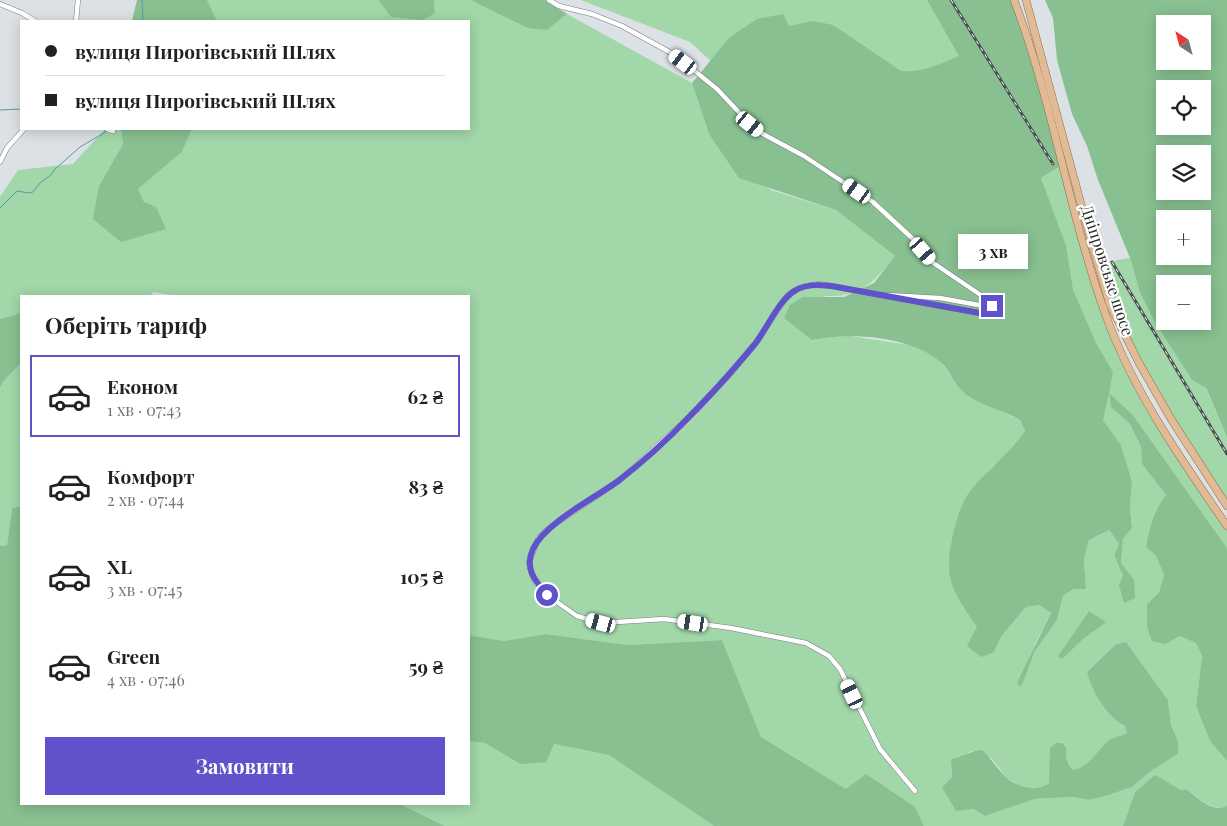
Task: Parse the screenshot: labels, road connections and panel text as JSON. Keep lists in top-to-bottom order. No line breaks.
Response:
{"streets":{"main road":["Дніпровське шосе"]},"north":"top left","page":{"map_buttons":["+","−"],"banner":["вулиця Пирогівський Шлях","вулиця Пирогівський Шлях"],"bubble":"3 хв","heading":"Оберіть тариф","list":[{"name":"Економ","note":"1 хв · 07:43","value":"62 ₴"},{"name":"Комфорт","note":"2 хв · 07:44","value":"83 ₴"},{"name":"XL","note":"3 хв · 07:45","value":"105 ₴"},{"name":"Green","note":"4 хв · 07:46","value":"59 ₴"}],"buttons":"Замовити"}}
